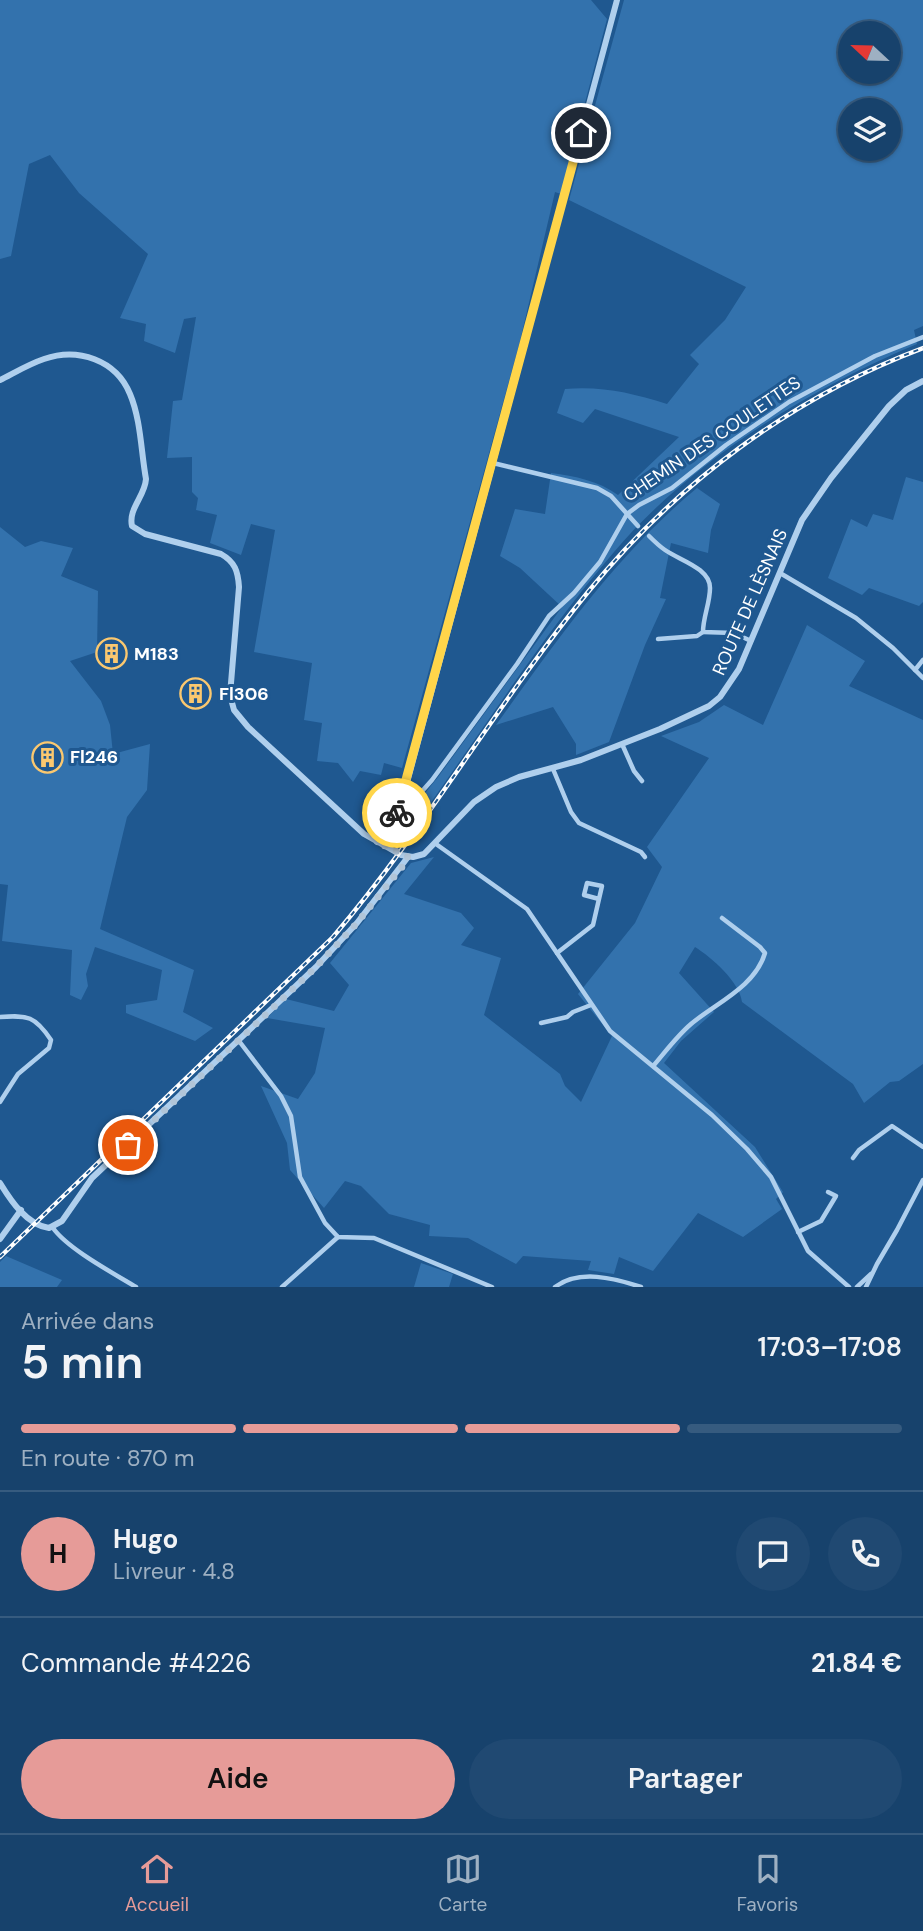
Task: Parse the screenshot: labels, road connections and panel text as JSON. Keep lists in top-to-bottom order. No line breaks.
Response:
{"streets":{"street":["CHEMIN DES COULETTES","ROUTE DE LÈSNAIS"]},"places":{"building":["M183","Fl306","Fl246"]},"north":"left","page":{"heading":["5 min","Arrivée dans","17:03–17:08"],"panel":["Hugo","Livreur · 4.8","Commande #4226","21.84 €"],"bar":"En route · 870 m","round":"H","buttons":["Aide","Partager"],"tabs":["Accueil","Carte","Favoris"]}}
